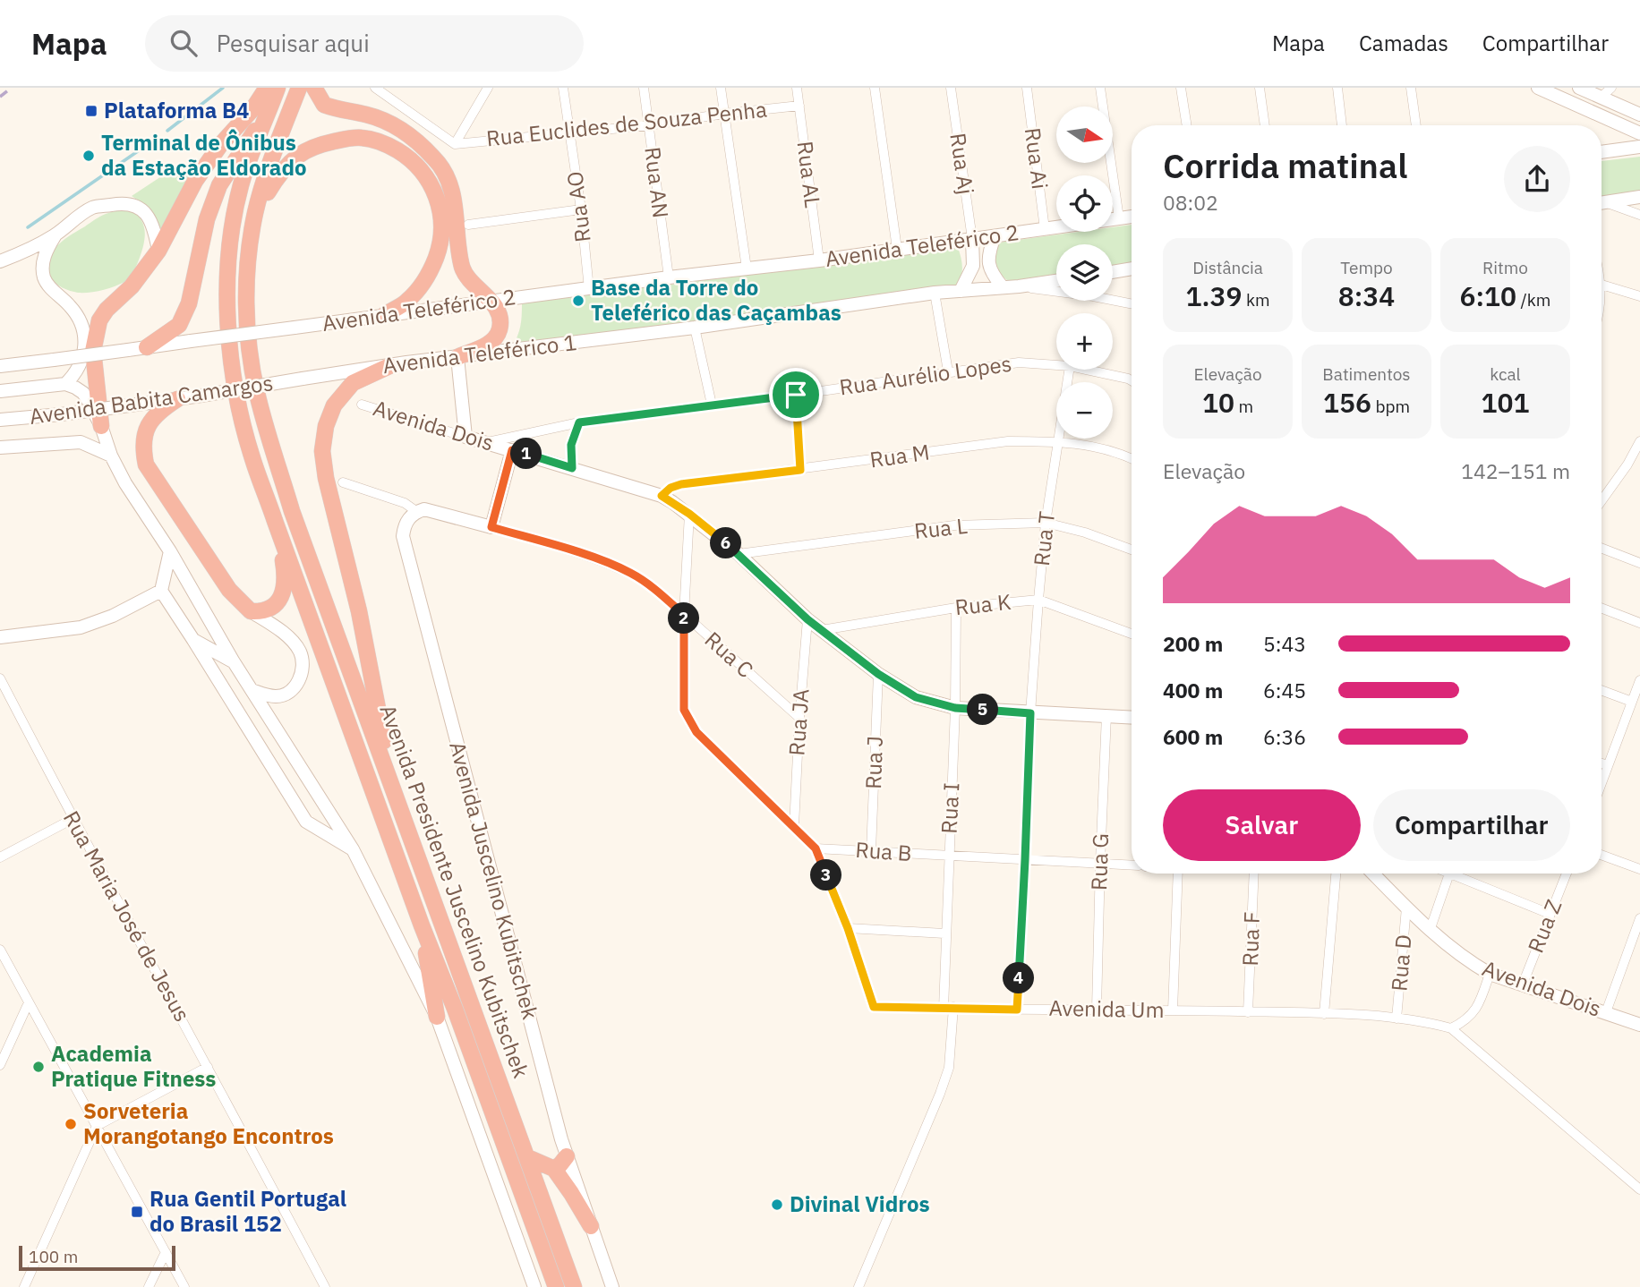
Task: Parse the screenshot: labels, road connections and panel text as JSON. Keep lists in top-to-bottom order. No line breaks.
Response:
{"streets":{"highway":["Avenida Presidente Juscelino Kubitschek"],"main road":["Avenida Teleférico 2","Avenida Teleférico 1","Avenida Babita Camargos","Avenida Dois","Rua C","Avenida Juscelino Kubitschek"],"street":["Rua Euclides de Souza Penha","Rua Ai","Rua Aj","Rua AL","Rua AN","Rua AO","Rua Aurélio Lopes","Rua M","Rua L","Rua T","Rua K","Rua JA","Rua J","Rua I","Rua B","Rua G","Rua Maria José de Jesus","Rua Z","Rua F","Rua D","Avenida Um"]},"crossings":[["Rua Euclides de Souza Penha","Rua AL"],["Rua Euclides de Souza Penha","Rua AN"],["Rua Euclides de Souza Penha","Rua AO"],["Rua Ai","Avenida Teleférico 2"],["Rua Aj","Avenida Teleférico 2"],["Rua AL","Avenida Teleférico 2"],["Rua AN","Avenida Teleférico 2"],["Rua AO","Avenida Teleférico 2"],["Avenida Teleférico 1","Avenida Babita Camargos"],["Rua Aurélio Lopes","Avenida Dois"],["Avenida Dois","Rua M"],["Avenida Dois","Rua L"],["Avenida Dois","Rua T"],["Avenida Dois","Rua K"],["Avenida Dois","Rua JA"],["Avenida Dois","Rua J"],["Avenida Dois","Rua I"],["Avenida Dois","Rua G"],["Avenida Dois","Rua Z"],["Avenida Dois","Rua D"],["Avenida Dois","Avenida Um"],["Rua M","Rua T"],["Rua L","Rua T"],["Rua T","Rua K"],["Rua T","Rua B"],["Rua T","Avenida Um"],["Rua K","Rua I"],["Rua C","Rua JA"],["Rua C","Avenida Juscelino Kubitschek"],["Rua C","Avenida Um"],["Rua JA","Avenida Um"],["Rua J","Rua B"],["Rua I","Rua B"],["Rua I","Avenida Um"],["Rua B","Rua G"],["Rua B","Avenida Um"],["Rua G","Avenida Um"],["Rua F","Avenida Um"],["Rua D","Avenida Um"]],"places":{"transit":["Plataforma B4","Rua Gentil Portugal do Brasil 152"],"other":["Terminal de Ônibus da Estação Eldorado","Base da Torre do Teleférico das Caçambas","Academia Pratique Fitness","Sorveteria Morangotango Encontros","Divinal Vidros"]},"scale_bar":"100 m","north":"right","page":{"header":"Mapa","search":"Pesquisar aqui","nav":["Mapa","Camadas","Compartilhar"],"map_buttons":["+","−"],"heading":["Corrida matinal","08:02"],"stats":[["Distância","1.39 km"],["Tempo","8:34"],["Ritmo","6:10 /km"],["Elevação","10 m"],["Batimentos","156 bpm"],["kcal","101"]],"pins":["1","6","2","5","3","4"],"chart":["Elevação","142–151 m"],"list":[{"name":"200 m","note":"5:43"},{"name":"400 m","note":"6:45"},{"name":"600 m","note":"6:36"}],"buttons":["Salvar","Compartilhar"],"scale":"100 m"}}
